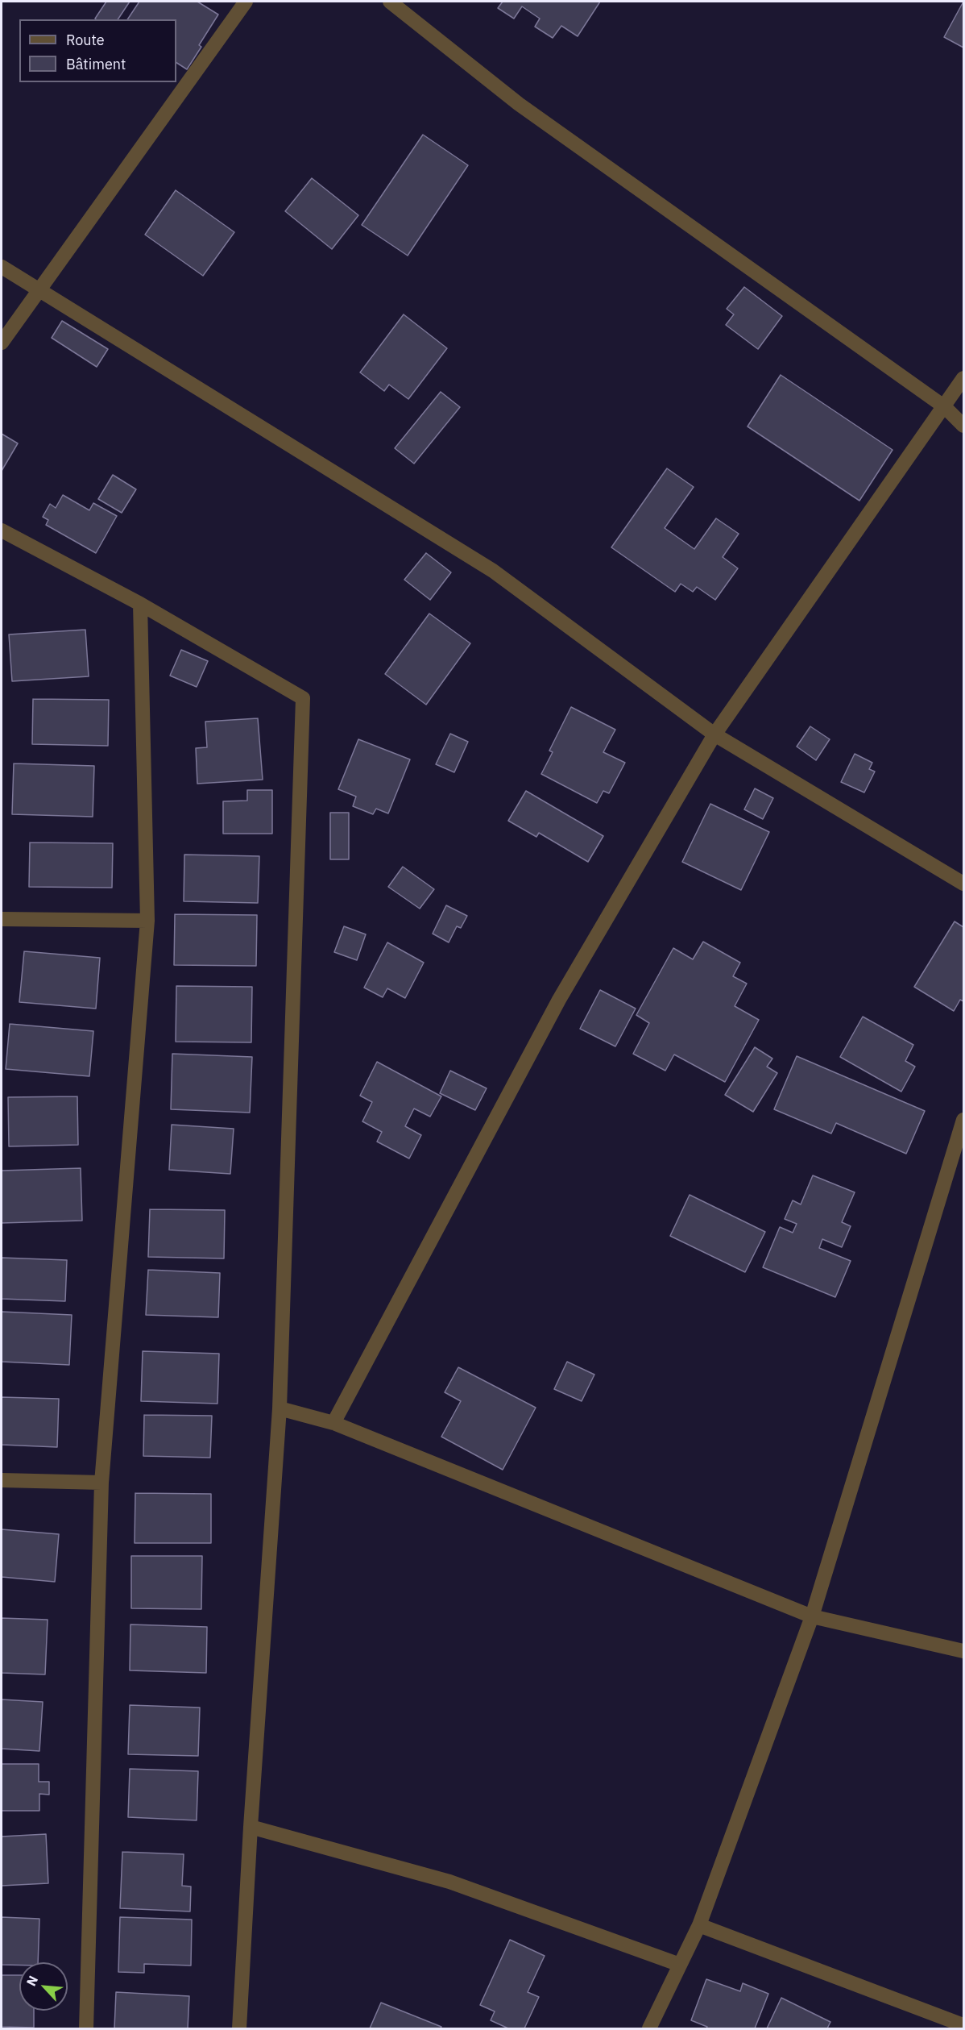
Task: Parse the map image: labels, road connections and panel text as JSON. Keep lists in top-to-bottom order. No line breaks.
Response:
{"legend":["Route","Bâtiment"],"north":"top left"}
